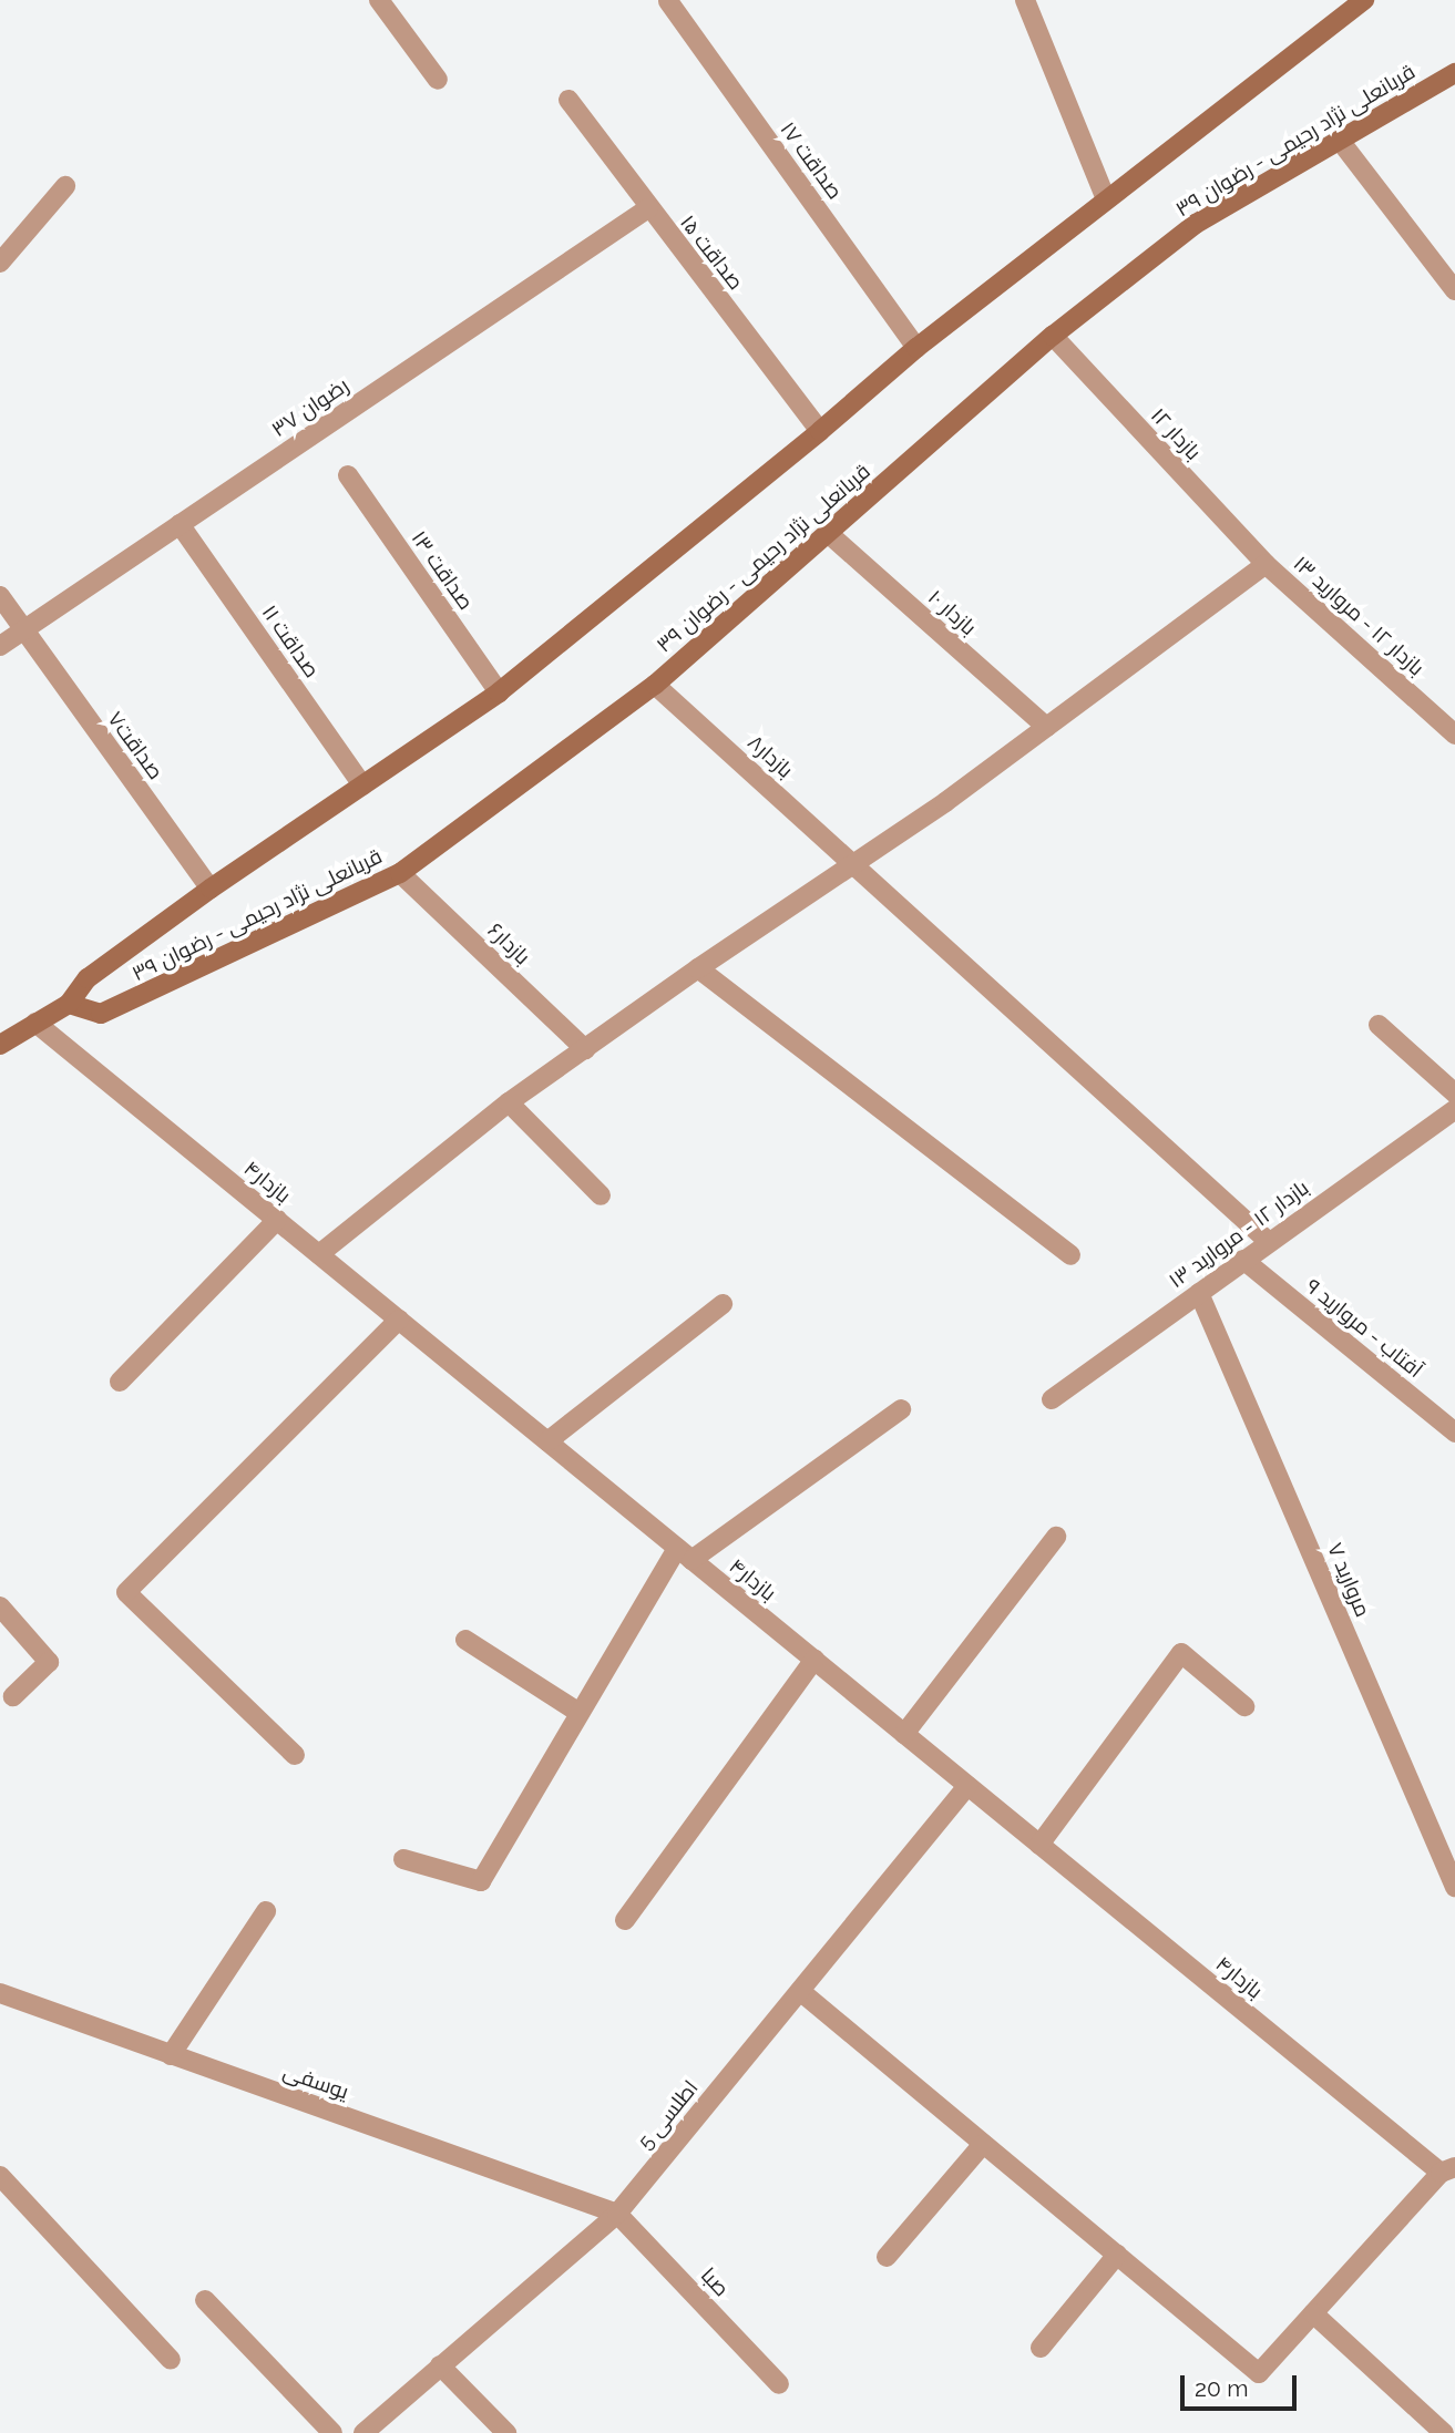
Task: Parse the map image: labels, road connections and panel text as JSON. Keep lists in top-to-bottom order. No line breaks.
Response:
{"streets":{"main road":["قربانعلی نژاد رحیمی - رضوان ۳۹"],"street":["صداقت ۱۷","صداقت ۱۵","رضوان ۳۷","بازدار ۱۲","صداقت ۱۳","بازدار ۱۰","بازدار ۱۲ - مروارید ۱۳","صداقت ۱۱","صداقت۷","بازدار۸","بازدار۶","بازدار۴","آفتاب - مروارید ۹","مروارید ۷","یوسفی","اطلسی 5","صبا"]},"crossings":[["قربانعلی نژاد رحیمی - رضوان ۳۹","صداقت ۱۷"],["قربانعلی نژاد رحیمی - رضوان ۳۹","صداقت ۱۵"],["قربانعلی نژاد رحیمی - رضوان ۳۹","بازدار ۱۲"],["قربانعلی نژاد رحیمی - رضوان ۳۹","صداقت ۱۳"],["قربانعلی نژاد رحیمی - رضوان ۳۹","بازدار ۱۰"],["قربانعلی نژاد رحیمی - رضوان ۳۹","صداقت ۱۱"],["قربانعلی نژاد رحیمی - رضوان ۳۹","صداقت۷"],["قربانعلی نژاد رحیمی - رضوان ۳۹","بازدار۸"],["قربانعلی نژاد رحیمی - رضوان ۳۹","بازدار۶"],["قربانعلی نژاد رحیمی - رضوان ۳۹","بازدار۴"],["صداقت ۱۵","رضوان ۳۷"],["رضوان ۳۷","صداقت ۱۱"],["رضوان ۳۷","صداقت۷"],["بازدار ۱۲","بازدار ۱۲ - مروارید ۱۳"],["بازدار ۱۲ - مروارید ۱۳","بازدار۸"],["بازدار ۱۲ - مروارید ۱۳","آفتاب - مروارید ۹"],["بازدار ۱۲ - مروارید ۱۳","مروارید ۷"],["بازدار۴","اطلسی 5"],["یوسفی","اطلسی 5"],["یوسفی","صبا"],["اطلسی 5","صبا"]],"scale_bar":"20 m"}
